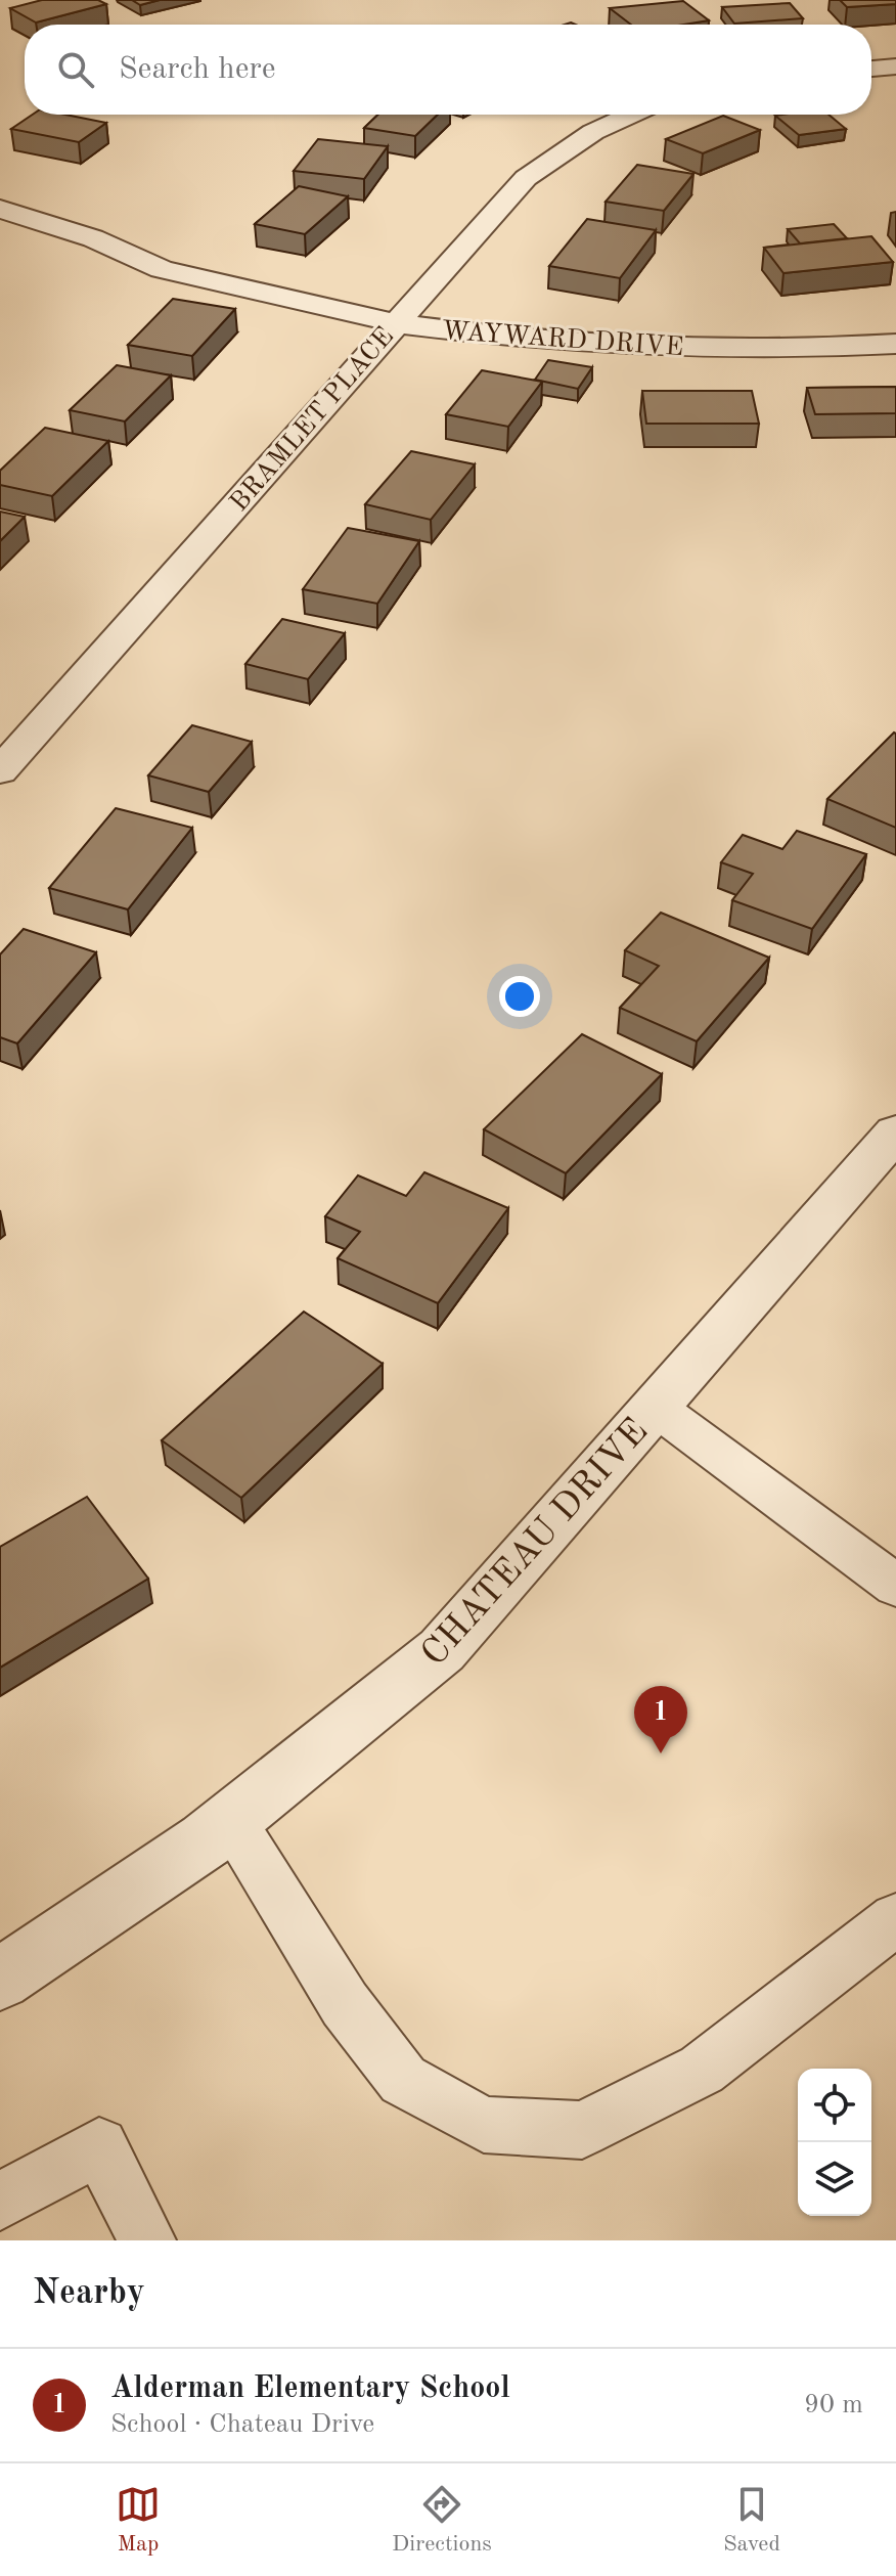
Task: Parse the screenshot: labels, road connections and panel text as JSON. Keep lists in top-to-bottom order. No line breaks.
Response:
{"streets":{"street":["WAYWARD DRIVE","BRAMLET PLACE","CHATEAU DRIVE"]},"crossings":[["WAYWARD DRIVE","BRAMLET PLACE"]],"page":{"search":"Search here","pins":"1","heading":"Nearby","list":[{"mark":"1","name":"Alderman Elementary School","note":"School · Chateau Drive","value":"90 m"}],"nav":["Map","Directions","Saved"]}}
